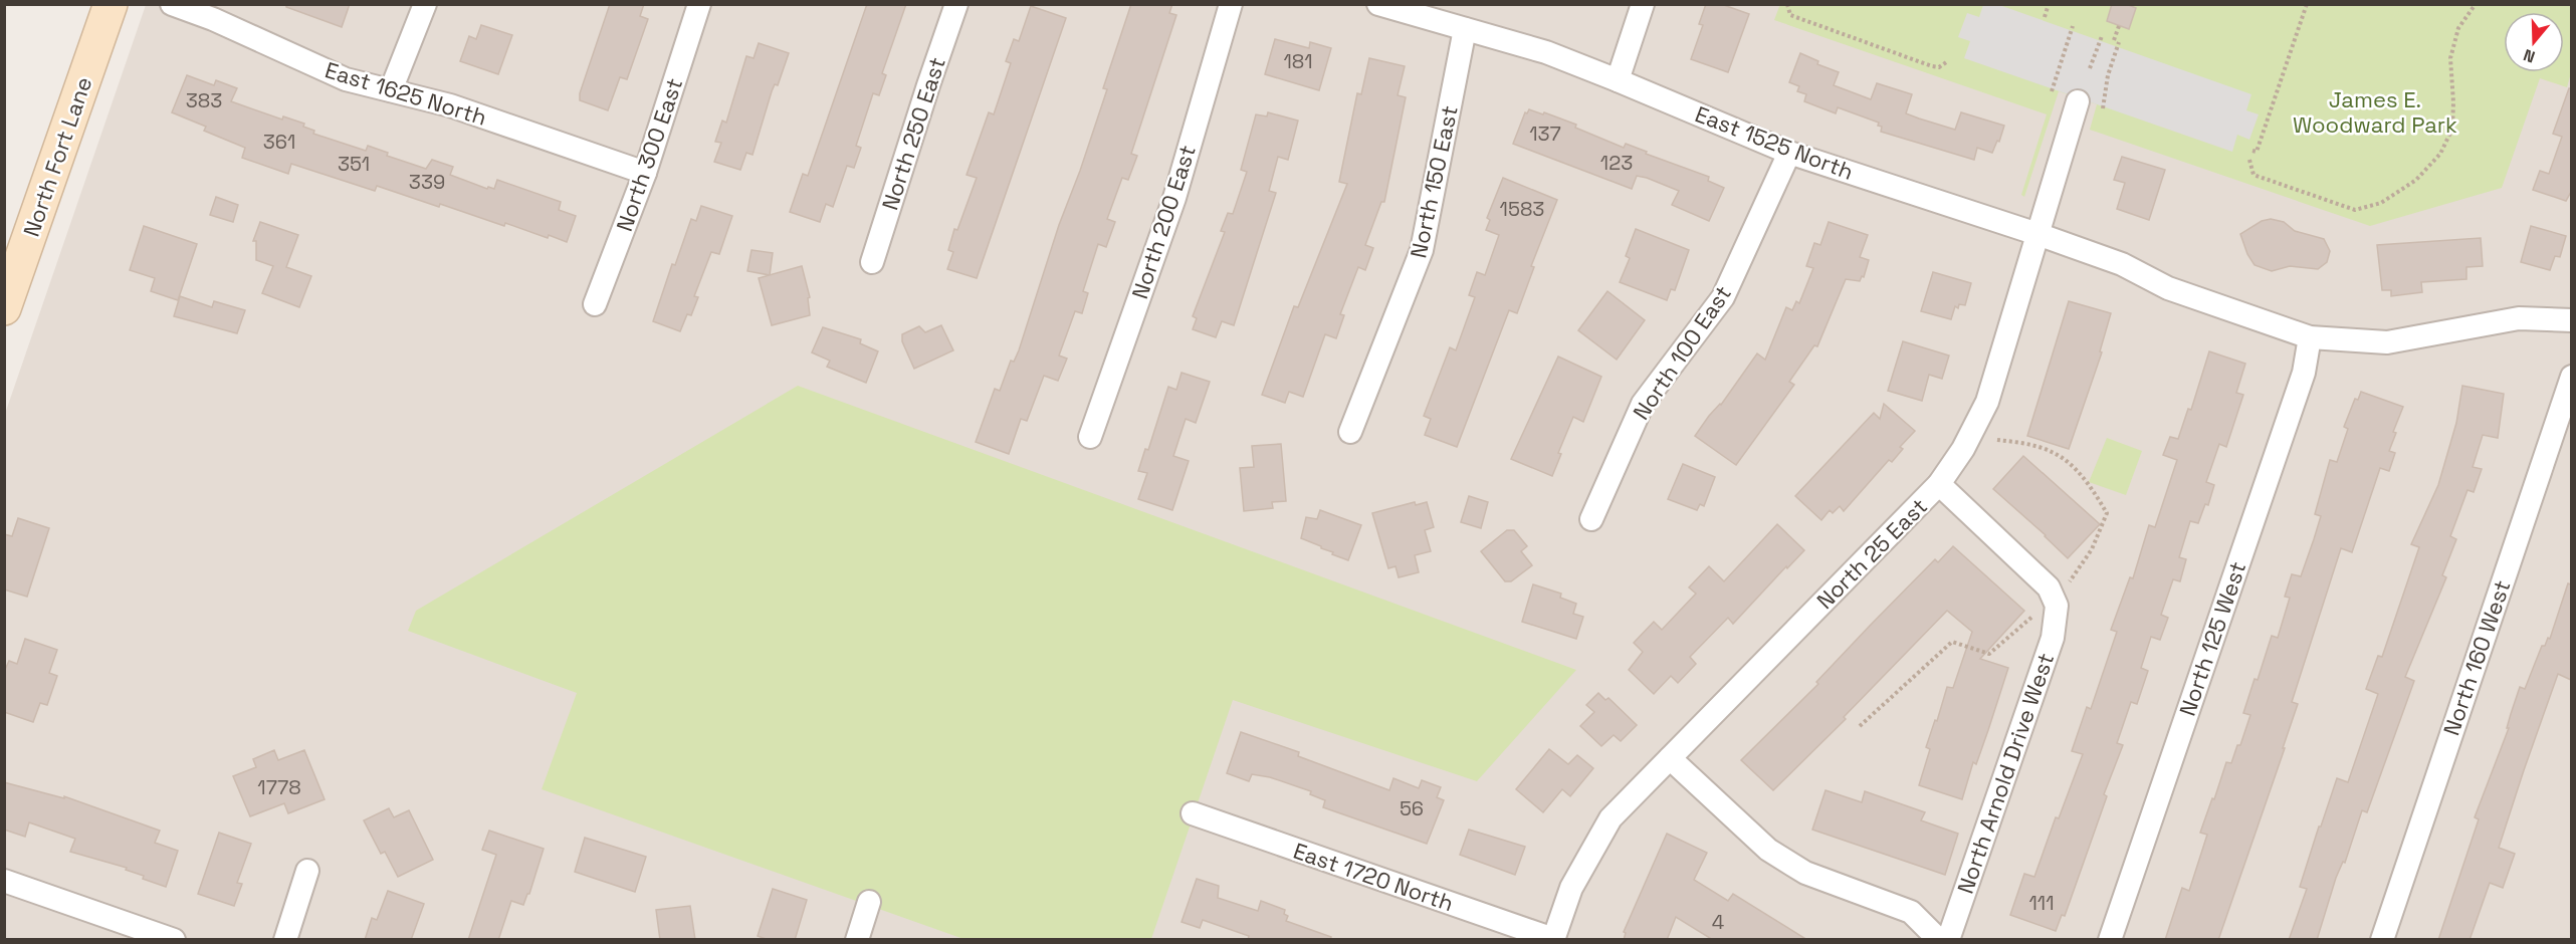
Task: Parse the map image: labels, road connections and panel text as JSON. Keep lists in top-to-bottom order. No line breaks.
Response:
{"streets":{"street":["East 1625 North","North 250 East","East 1525 North","North 300 East","North Fort Lane","North 150 East","North 200 East","North 100 East","North 25 East","North 125 West","North 160 West","North Arnold Drive West","East 1720 North"]},"crossings":[["East 1625 North","North 300 East"],["East 1525 North","North 150 East"],["East 1525 North","North 100 East"],["East 1525 North","North 25 East"],["East 1525 North","North 125 West"],["North 25 East","East 1720 North"]],"parks":["James E. Woodward Park"],"house_numbers":["181","383","137","361","123","351","339","1583","1778","56","111","4"],"north":"bottom"}
